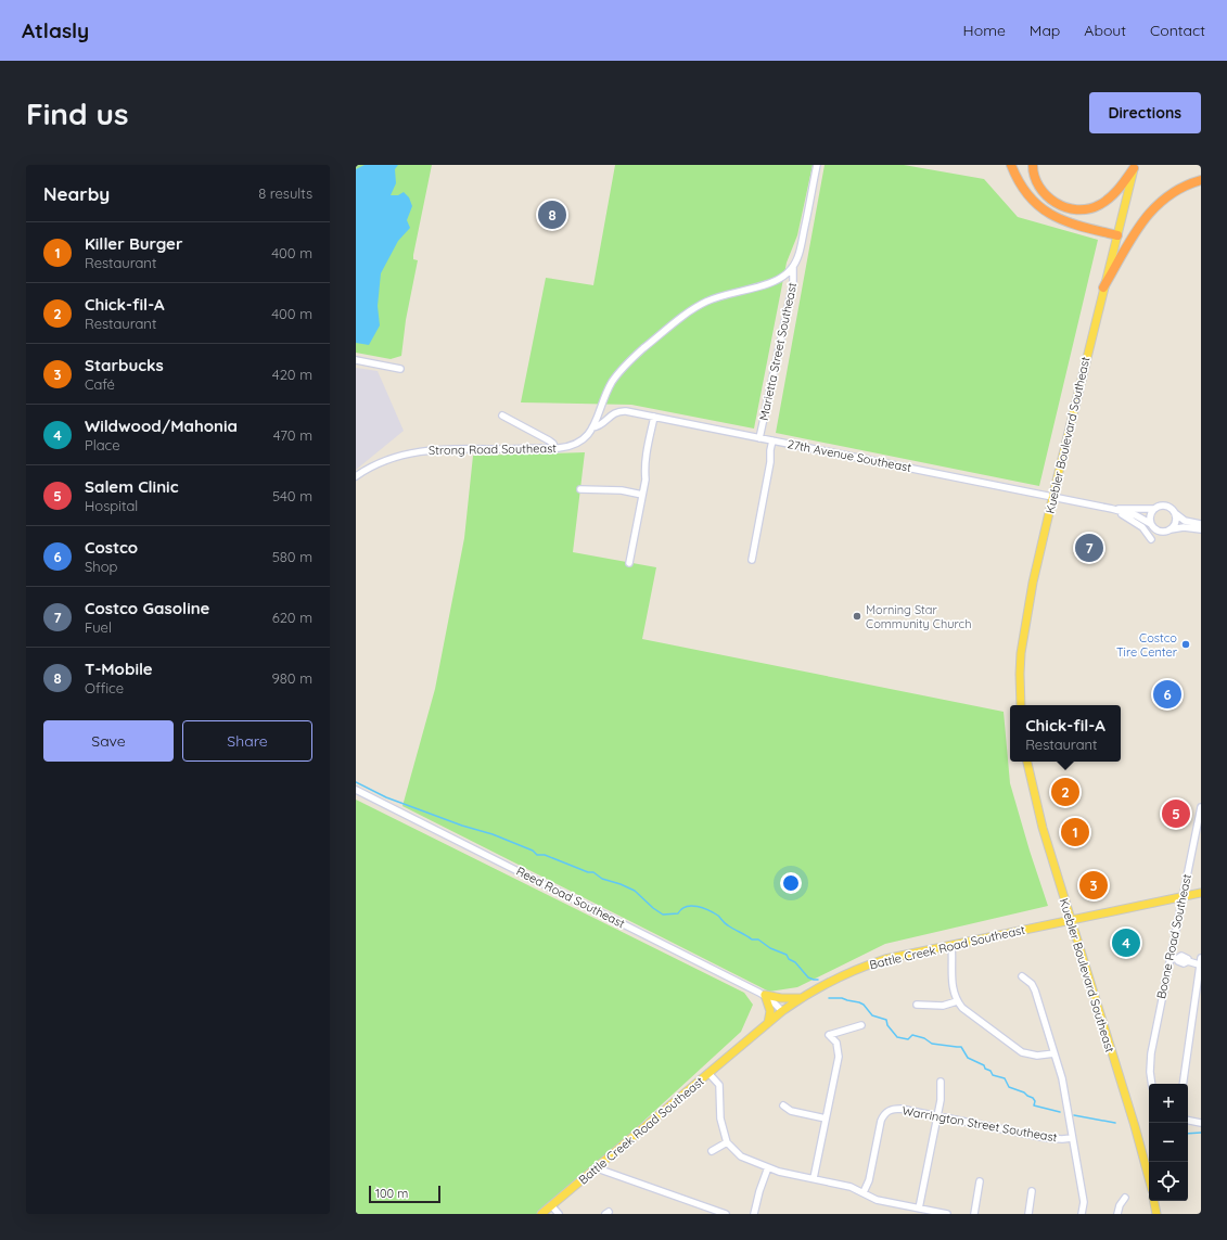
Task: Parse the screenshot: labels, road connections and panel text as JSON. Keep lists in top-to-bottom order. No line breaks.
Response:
{"streets":{"main road":["Kuebler Boulevard Southeast","Battle Creek Road Southeast"],"street":["Marietta Street Southeast","Strong Road Southeast","27th Avenue Southeast","Reed Road Southeast","Boone Road Southeast","Warrington Street Southeast"]},"crossings":[["Marietta Street Southeast","Strong Road Southeast"],["Marietta Street Southeast","27th Avenue Southeast"],["Kuebler Boulevard Southeast","27th Avenue Southeast"],["Kuebler Boulevard Southeast","Battle Creek Road Southeast"],["Strong Road Southeast","27th Avenue Southeast"],["Reed Road Southeast","Battle Creek Road Southeast"],["Boone Road Southeast","Battle Creek Road Southeast"]],"places":["Morning Star Community Church","Costco Tire Center"],"scale_bar":"100 m","page":{"header":"Atlasly","nav":["Home","Map","About","Contact"],"buttons":["Directions",["Save","Share"]],"title":"Find us","heading":["Nearby","8 results"],"pins":["8","7","6","2","5","1","3","4"],"list":[{"mark":"1","name":"Killer Burger","note":"Restaurant","value":"400 m"},{"mark":"2","name":"Chick-fil-A","note":"Restaurant","value":"400 m"},{"mark":"3","name":"Starbucks","note":"Café","value":"420 m"},{"mark":"4","name":"Wildwood/Mahonia","note":"Place","value":"470 m"},{"mark":"5","name":"Salem Clinic","note":"Hospital","value":"540 m"},{"mark":"6","name":"Costco","note":"Shop","value":"580 m"},{"mark":"7","name":"Costco Gasoline","note":"Fuel","value":"620 m"},{"mark":"8","name":"T-Mobile","note":"Office","value":"980 m"}],"popup":["Chick-fil-A","Restaurant"],"map_buttons":["+","−"],"scale":"100 m"}}
